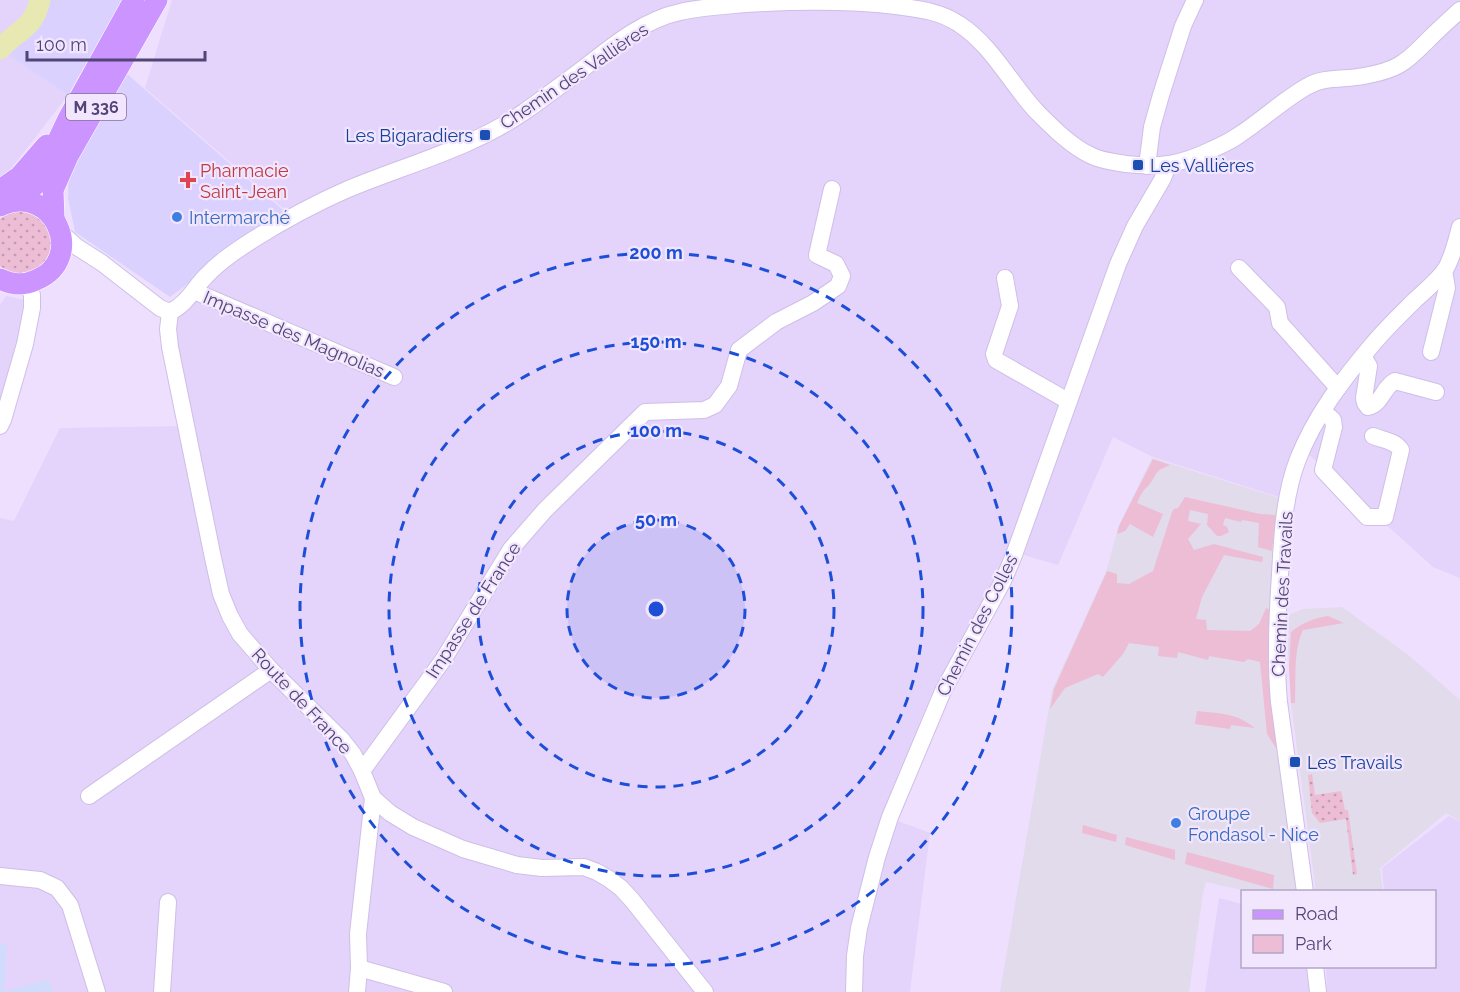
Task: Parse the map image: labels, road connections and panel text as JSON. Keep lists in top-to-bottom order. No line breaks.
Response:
{"streets":{"main road":["M 336"],"street":["Chemin des Vallières","Impasse des Magnolias","Chemin des Travails","Impasse de France","Chemin des Colles","Route de France"]},"crossings":[["Chemin des Vallières","Impasse des Magnolias"],["Chemin des Vallières","Chemin des Colles"],["Chemin des Vallières","Route de France"],["Impasse de France","Route de France"]],"places":{"transit":["Les Bigaradiers","Les Vallières","Les Travails"],"health":["Pharmacie Saint-Jean"],"other":["Intermarché","Groupe Fondasol - Nice"]},"legend":["Road","Park"],"scale_bar":"100 m","rings":["200 m","150 m","100 m","50 m"]}
